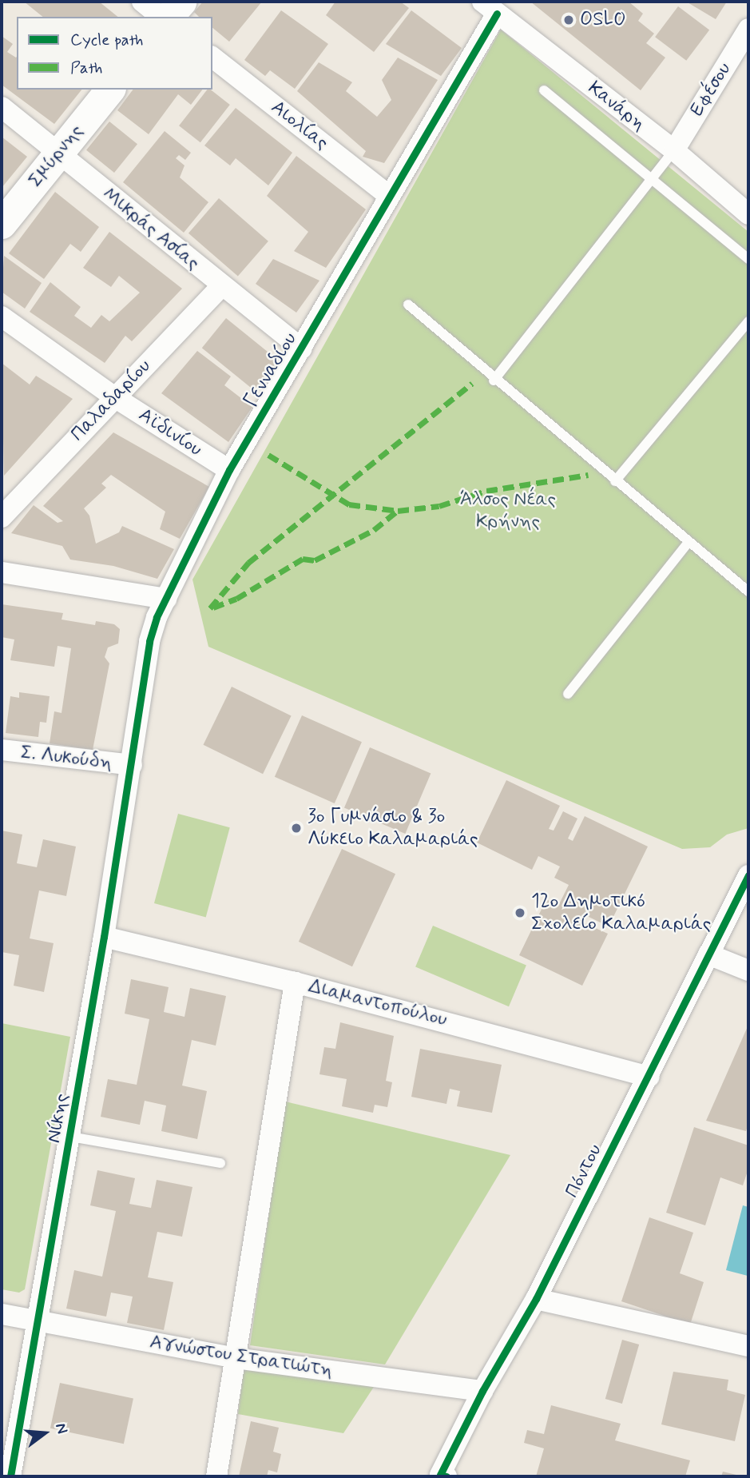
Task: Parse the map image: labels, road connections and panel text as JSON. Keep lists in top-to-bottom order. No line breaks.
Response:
{"streets":{"main road":["Σμύρνης"],"street":["Εφέσου","Κανάρη","Αιολίας","Μικράς Ασίας","Γενναδίου","Παλαδαρίου","Αϊδινίου","Σ. Λυκούδη","Διαμαντοπούλου","Νίκης","Πόντου","Αγνώστου Στρατιώτη"]},"crossings":[["Εφέσου","Κανάρη"],["Κανάρη","Γενναδίου"],["Αιολίας","Γενναδίου"],["Σμύρνης","Μικράς Ασίας"],["Μικράς Ασίας","Γενναδίου"],["Μικράς Ασίας","Παλαδαρίου"],["Γενναδίου","Αϊδινίου"],["Γενναδίου","Σ. Λυκούδη"],["Γενναδίου","Νίκης"],["Παλαδαρίου","Αϊδινίου"],["Σ. Λυκούδη","Νίκης"],["Διαμαντοπούλου","Νίκης"],["Διαμαντοπούλου","Πόντου"],["Νίκης","Αγνώστου Στρατιώτη"],["Πόντου","Αγνώστου Στρατιώτη"]],"parks":["Άλσος Νέας Κρήνης"],"places":["OSLO","3ο Γυμνάσιο & 3ο Λύκειο Καλαμαριάς","12ο Δημοτικό Σχολείο Καλαμαριάς"],"legend":["Cycle path","Path"],"north":"right"}
